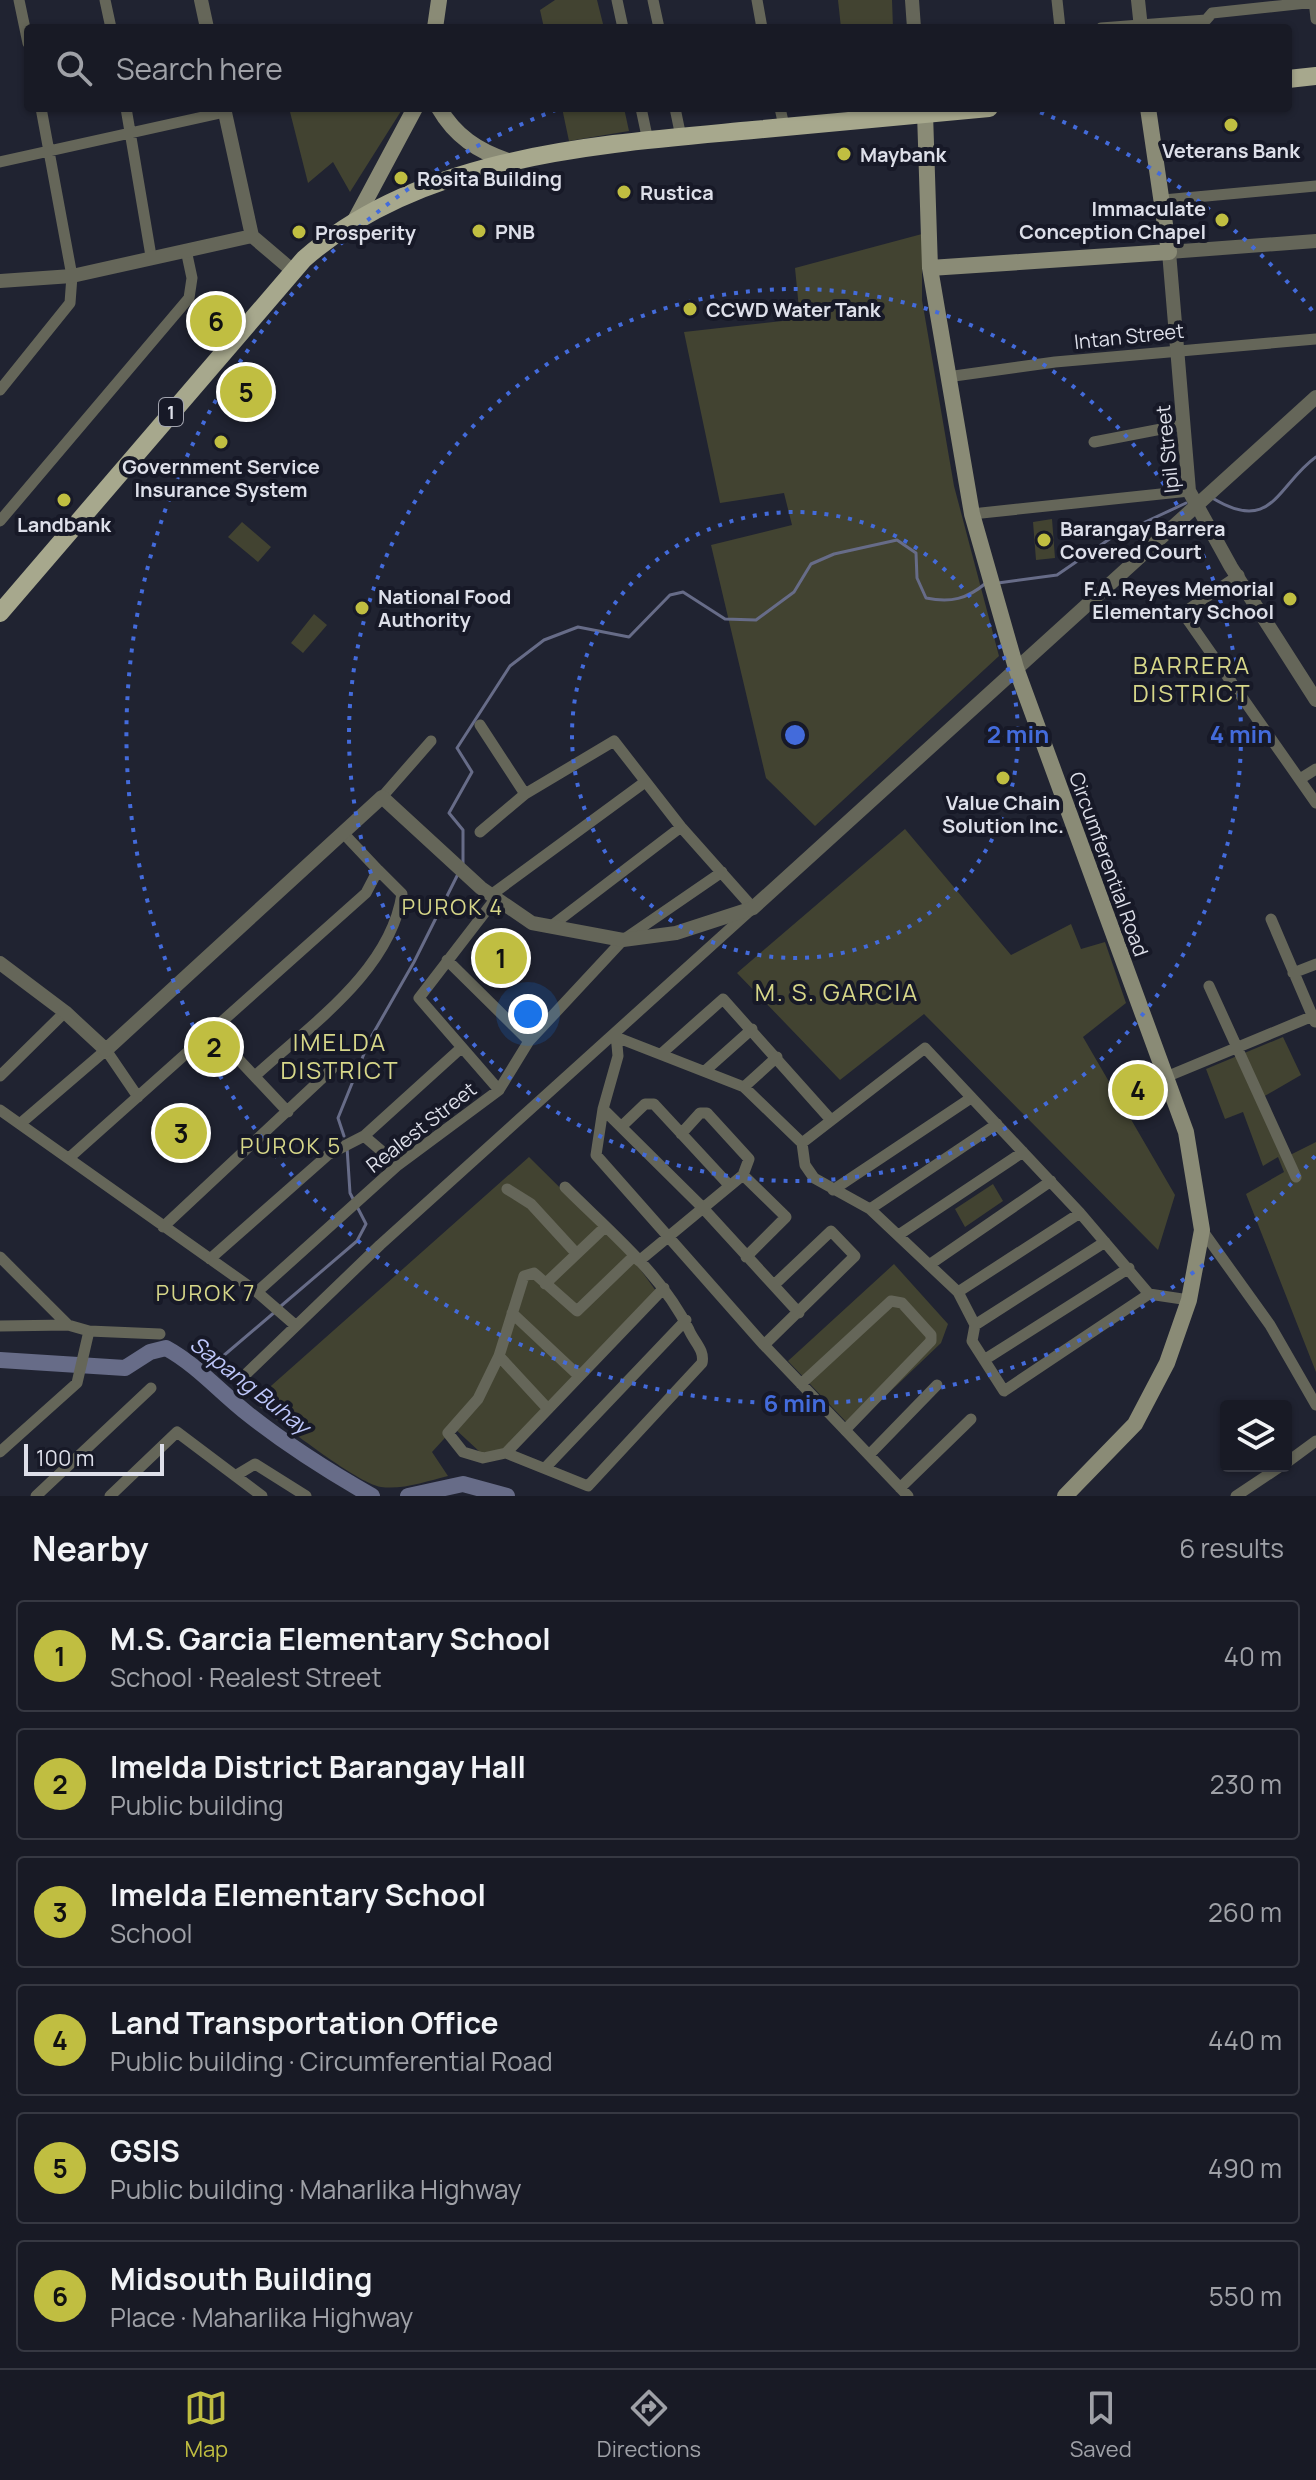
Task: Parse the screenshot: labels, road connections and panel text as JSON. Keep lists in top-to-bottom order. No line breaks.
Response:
{"streets":{"main road":["1","Circumferential Road"],"street":["Intan Street","Ipil Street","Realest Street"]},"crossings":[["Intan Street","Ipil Street"],["Intan Street","Circumferential Road"]],"districts":["BARRERA DISTRICT","PUROK 4","M. S. GARCIA","IMELDA DISTRICT","PUROK 5","PUROK 7"],"water":["Sapang Buhay"],"places":["Veterans Bank","Maybank","Rosita Building","Rustica","Immaculate Conception Chapel","PNB","Prosperity","CCWD Water Tank","Government Service Insurance System","Landbank","Barangay Barrera Covered Court","F.A. Reyes Memorial Elementary School","National Food Authority","Value Chain Solution Inc."],"scale_bar":"100 m","page":{"search":"Search here","pins":["6","5","1","2","4","3"],"scale":"100 m","heading":["Nearby","6 results"],"list":[{"mark":"1","name":"M.S. Garcia Elementary School","note":"School · Realest Street","value":"40 m"},{"mark":"2","name":"Imelda District Barangay Hall","note":"Public building","value":"230 m"},{"mark":"3","name":"Imelda Elementary School","note":"School","value":"260 m"},{"mark":"4","name":"Land Transportation Office","note":"Public building · Circumferential Road","value":"440 m"},{"mark":"5","name":"GSIS","note":"Public building · Maharlika Highway","value":"490 m"},{"mark":"6","name":"Midsouth Building","note":"Place · Maharlika Highway","value":"550 m"}],"nav":["Map","Directions","Saved"]},"rings":["2 min","4 min","6 min"]}
